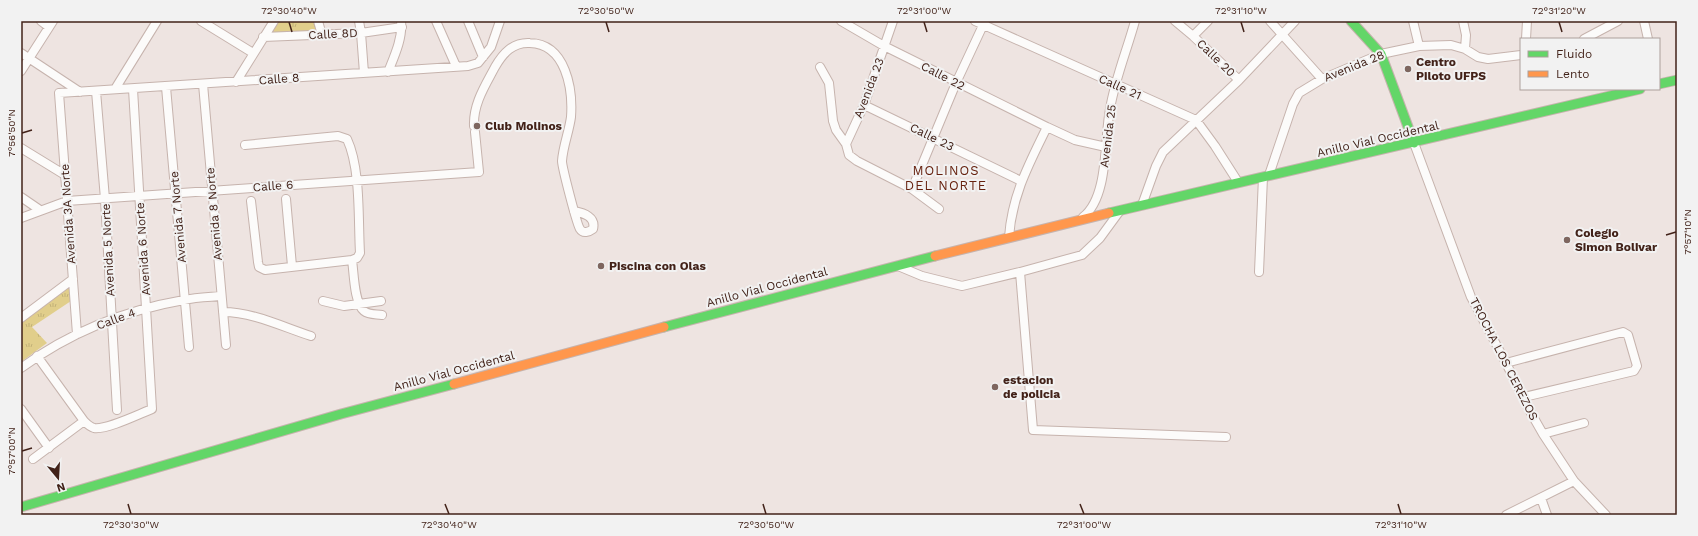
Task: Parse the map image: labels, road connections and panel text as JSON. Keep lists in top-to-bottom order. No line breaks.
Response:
{"streets":{"main road":["Anillo Vial Occidental"],"street":["Calle 8D","Calle 20","Avenida 28","Calle 22","Calle 8","Calle 21","Avenida 23","Avenida 25","Calle 23","Calle 6","Avenida 3A Norte","Avenida 8 Norte","Avenida 7 Norte","Avenida 6 Norte","Avenida 5 Norte","Calle 4","TROCHA LOS CEREZOS"]},"crossings":[["Avenida 28","Anillo Vial Occidental"],["Calle 22","Avenida 23"],["Calle 22","Avenida 25"],["Calle 8","Avenida 3A Norte"],["Calle 8","Avenida 8 Norte"],["Calle 8","Avenida 7 Norte"],["Calle 8","Avenida 6 Norte"],["Calle 8","Avenida 5 Norte"],["Calle 21","Avenida 25"],["Avenida 23","Calle 23"],["Avenida 25","Anillo Vial Occidental"],["Anillo Vial Occidental","TROCHA LOS CEREZOS"],["Calle 6","Avenida 3A Norte"],["Calle 6","Avenida 8 Norte"],["Calle 6","Avenida 7 Norte"],["Calle 6","Avenida 6 Norte"],["Calle 6","Avenida 5 Norte"],["Avenida 3A Norte","Calle 4"],["Avenida 8 Norte","Calle 4"],["Avenida 7 Norte","Calle 4"],["Avenida 6 Norte","Calle 4"],["Avenida 5 Norte","Calle 4"]],"districts":["MOLINOS DEL NORTE"],"places":["Centro Piloto UFPS","Club Molinos","Colegio Simon Bolivar","Piscina con Olas","estacion de policia"],"legend":["Fluido","Lento"],"north":"bottom","coordinates":["72°30'40\"W","72°30'50\"W","72°31'00\"W","72°31'10\"W","72°31'20\"W","7°56'50\"N","7°57'10\"N","7°57'00\"N","72°30'30\"W"]}
